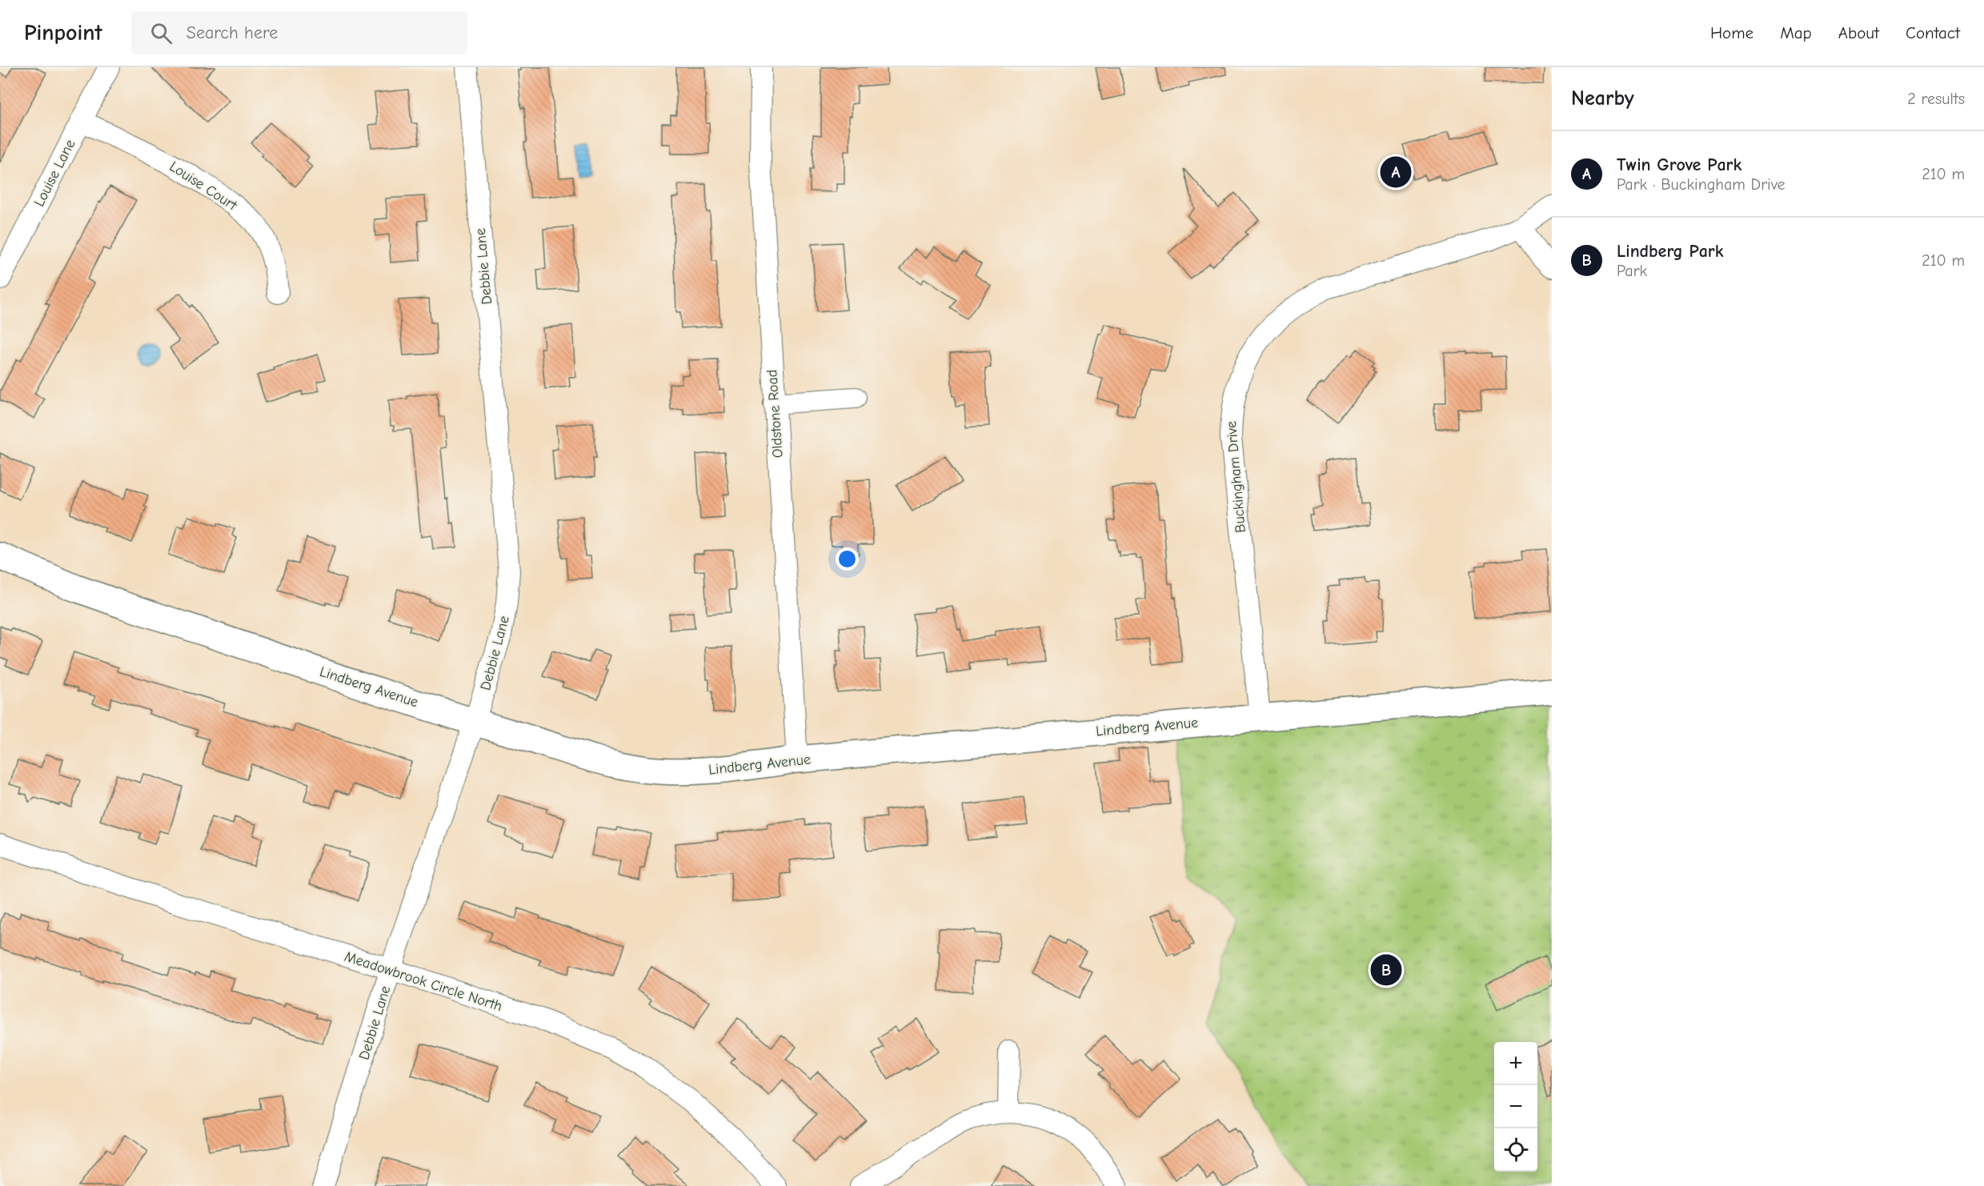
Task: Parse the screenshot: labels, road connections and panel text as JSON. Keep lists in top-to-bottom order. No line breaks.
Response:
{"streets":{"street":["Louise Lane","Louise Court","Debbie Lane","Oldstone Road","Buckingham Drive","Lindberg Avenue","Meadowbrook Circle North"]},"crossings":[["Louise Lane","Louise Court"],["Debbie Lane","Lindberg Avenue"],["Debbie Lane","Meadowbrook Circle North"],["Oldstone Road","Lindberg Avenue"],["Buckingham Drive","Lindberg Avenue"]],"page":{"header":"Pinpoint","search":"Search here","nav":["Home","Map","About","Contact"],"heading":["Nearby","2 results"],"list":[{"mark":"A","name":"Twin Grove Park","note":"Park · Buckingham Drive","value":"210 m"},{"mark":"B","name":"Lindberg Park","note":"Park","value":"210 m"}],"pins":["A","B"],"map_buttons":["+","−"]}}
